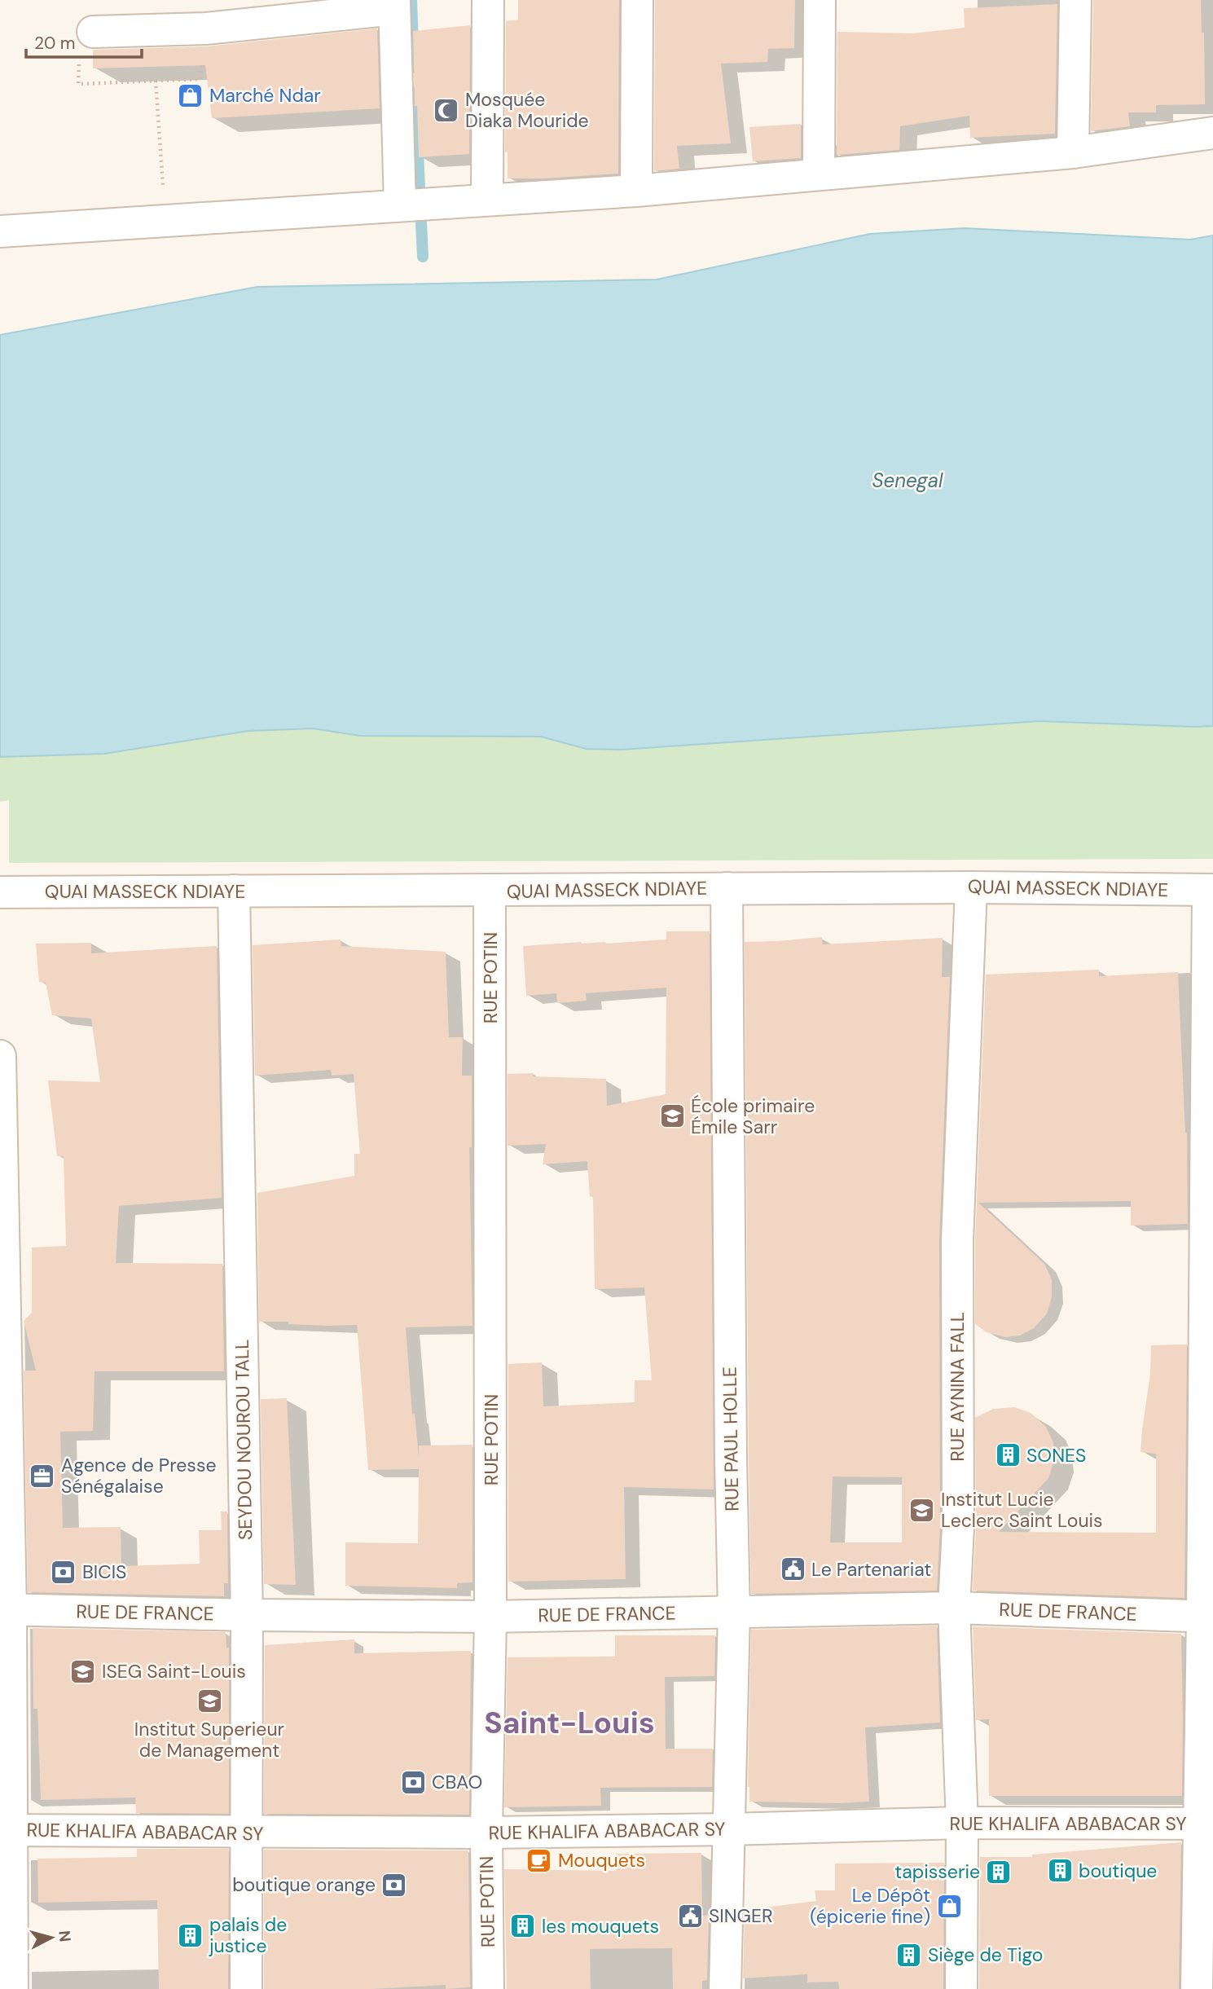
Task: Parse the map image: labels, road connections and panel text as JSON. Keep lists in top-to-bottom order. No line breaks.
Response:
{"streets":{"street":["QUAI MASSECK NDIAYE","RUE POTIN","RUE AYNINA FALL","RUE PAUL HOLLE","SEYDOU NOUROU TALL","RUE DE FRANCE","RUE KHALIFA ABABACAR SY"]},"crossings":[["QUAI MASSECK NDIAYE","RUE POTIN"],["QUAI MASSECK NDIAYE","RUE AYNINA FALL"],["QUAI MASSECK NDIAYE","RUE PAUL HOLLE"],["QUAI MASSECK NDIAYE","SEYDOU NOUROU TALL"],["RUE POTIN","RUE DE FRANCE"],["RUE POTIN","RUE KHALIFA ABABACAR SY"],["RUE AYNINA FALL","RUE DE FRANCE"],["RUE AYNINA FALL","RUE KHALIFA ABABACAR SY"],["RUE PAUL HOLLE","RUE DE FRANCE"],["RUE PAUL HOLLE","RUE KHALIFA ABABACAR SY"],["SEYDOU NOUROU TALL","RUE DE FRANCE"],["SEYDOU NOUROU TALL","RUE KHALIFA ABABACAR SY"]],"districts":["Saint-Louis"],"water":["Senegal"],"places":{"shop":["Marché Ndar","Le Dépôt (épicerie fine)"],"mosque":["Mosquée Diaka Mouride"],"school or university":["École primaire Émile Sarr","Institut Lucie Leclerc Saint Louis","ISEG Saint-Louis","Institut Superieur de Management"],"building":["SONES","boutique","tapisserie","les mouquets","palais de justice","Siège de Tigo"],"office":["Agence de Presse Sénégalaise"],"public building":["Le Partenariat","SINGER"],"bank":["BICIS","CBAO","boutique orange"],"cafe":["Mouquets"]},"scale_bar":"20 m","north":"right"}
